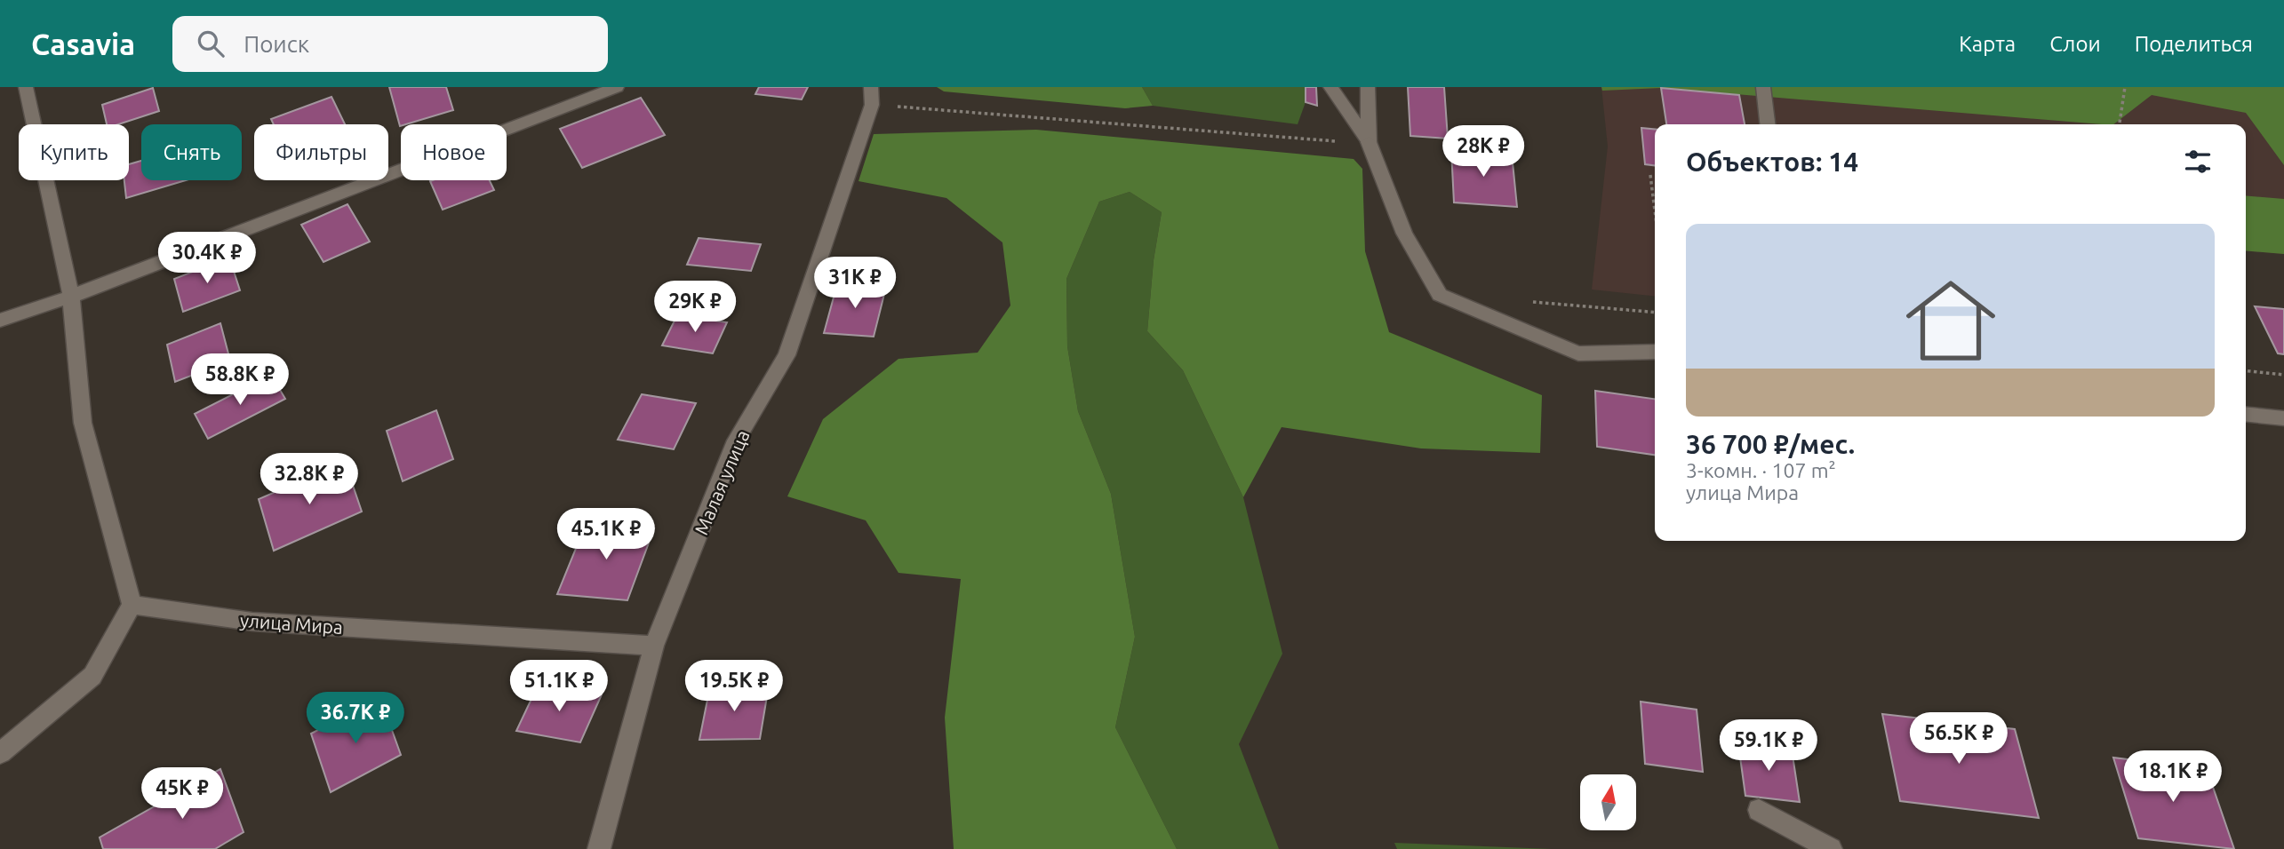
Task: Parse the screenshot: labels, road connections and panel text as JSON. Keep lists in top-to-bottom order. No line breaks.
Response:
{"streets":{"street":["Малая улица","улица Мира"]},"crossings":[["Малая улица","улица Мира"]],"north":"top","page":{"header":"Casavia","search":"Поиск","nav":["Карта","Слои","Поделиться"],"chip":["Купить","Снять","Фильтры","Новое"],"heading":"Объектов: 14","price":["28K ₽","30.4K ₽","31K ₽","29K ₽","58.8K ₽","32.8K ₽","45.1K ₽","51.1K ₽","19.5K ₽","36.7K ₽","56.5K ₽","59.1K ₽","18.1K ₽","45K ₽"],"list":[{"name":"36 700 ₽/мес.","note":"3-комн. · 107 m² · улица Мира"}]}}
